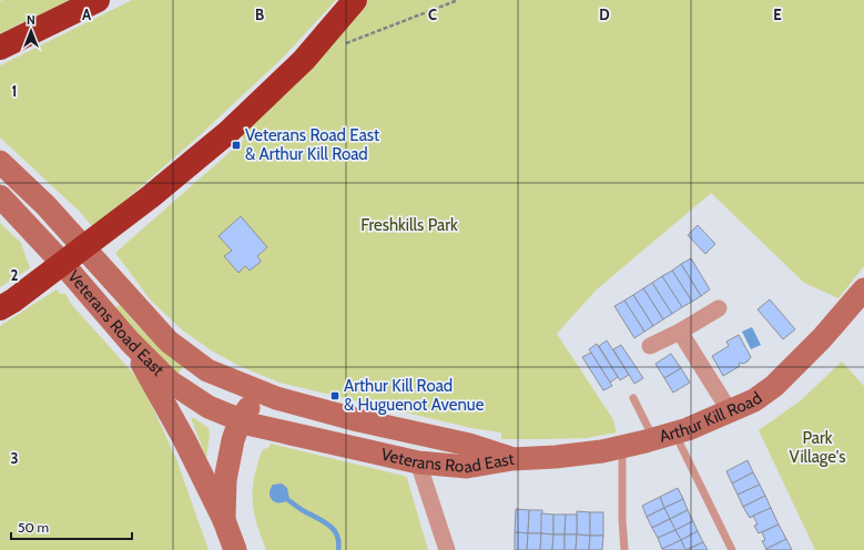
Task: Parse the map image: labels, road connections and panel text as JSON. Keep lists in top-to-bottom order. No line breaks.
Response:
{"streets":{"street":["Veterans Road East","Arthur Kill Road"]},"crossings":[["Veterans Road East","Arthur Kill Road"]],"parks":["Freshkills Park","Park Village's"],"places":{"transit":["Veterans Road East & Arthur Kill Road","Arthur Kill Road & Huguenot Avenue"]},"scale_bar":"50 m","north":"top","grid":{"columns":["A","B","C","D","E"],"rows":["1","2","3"]}}
